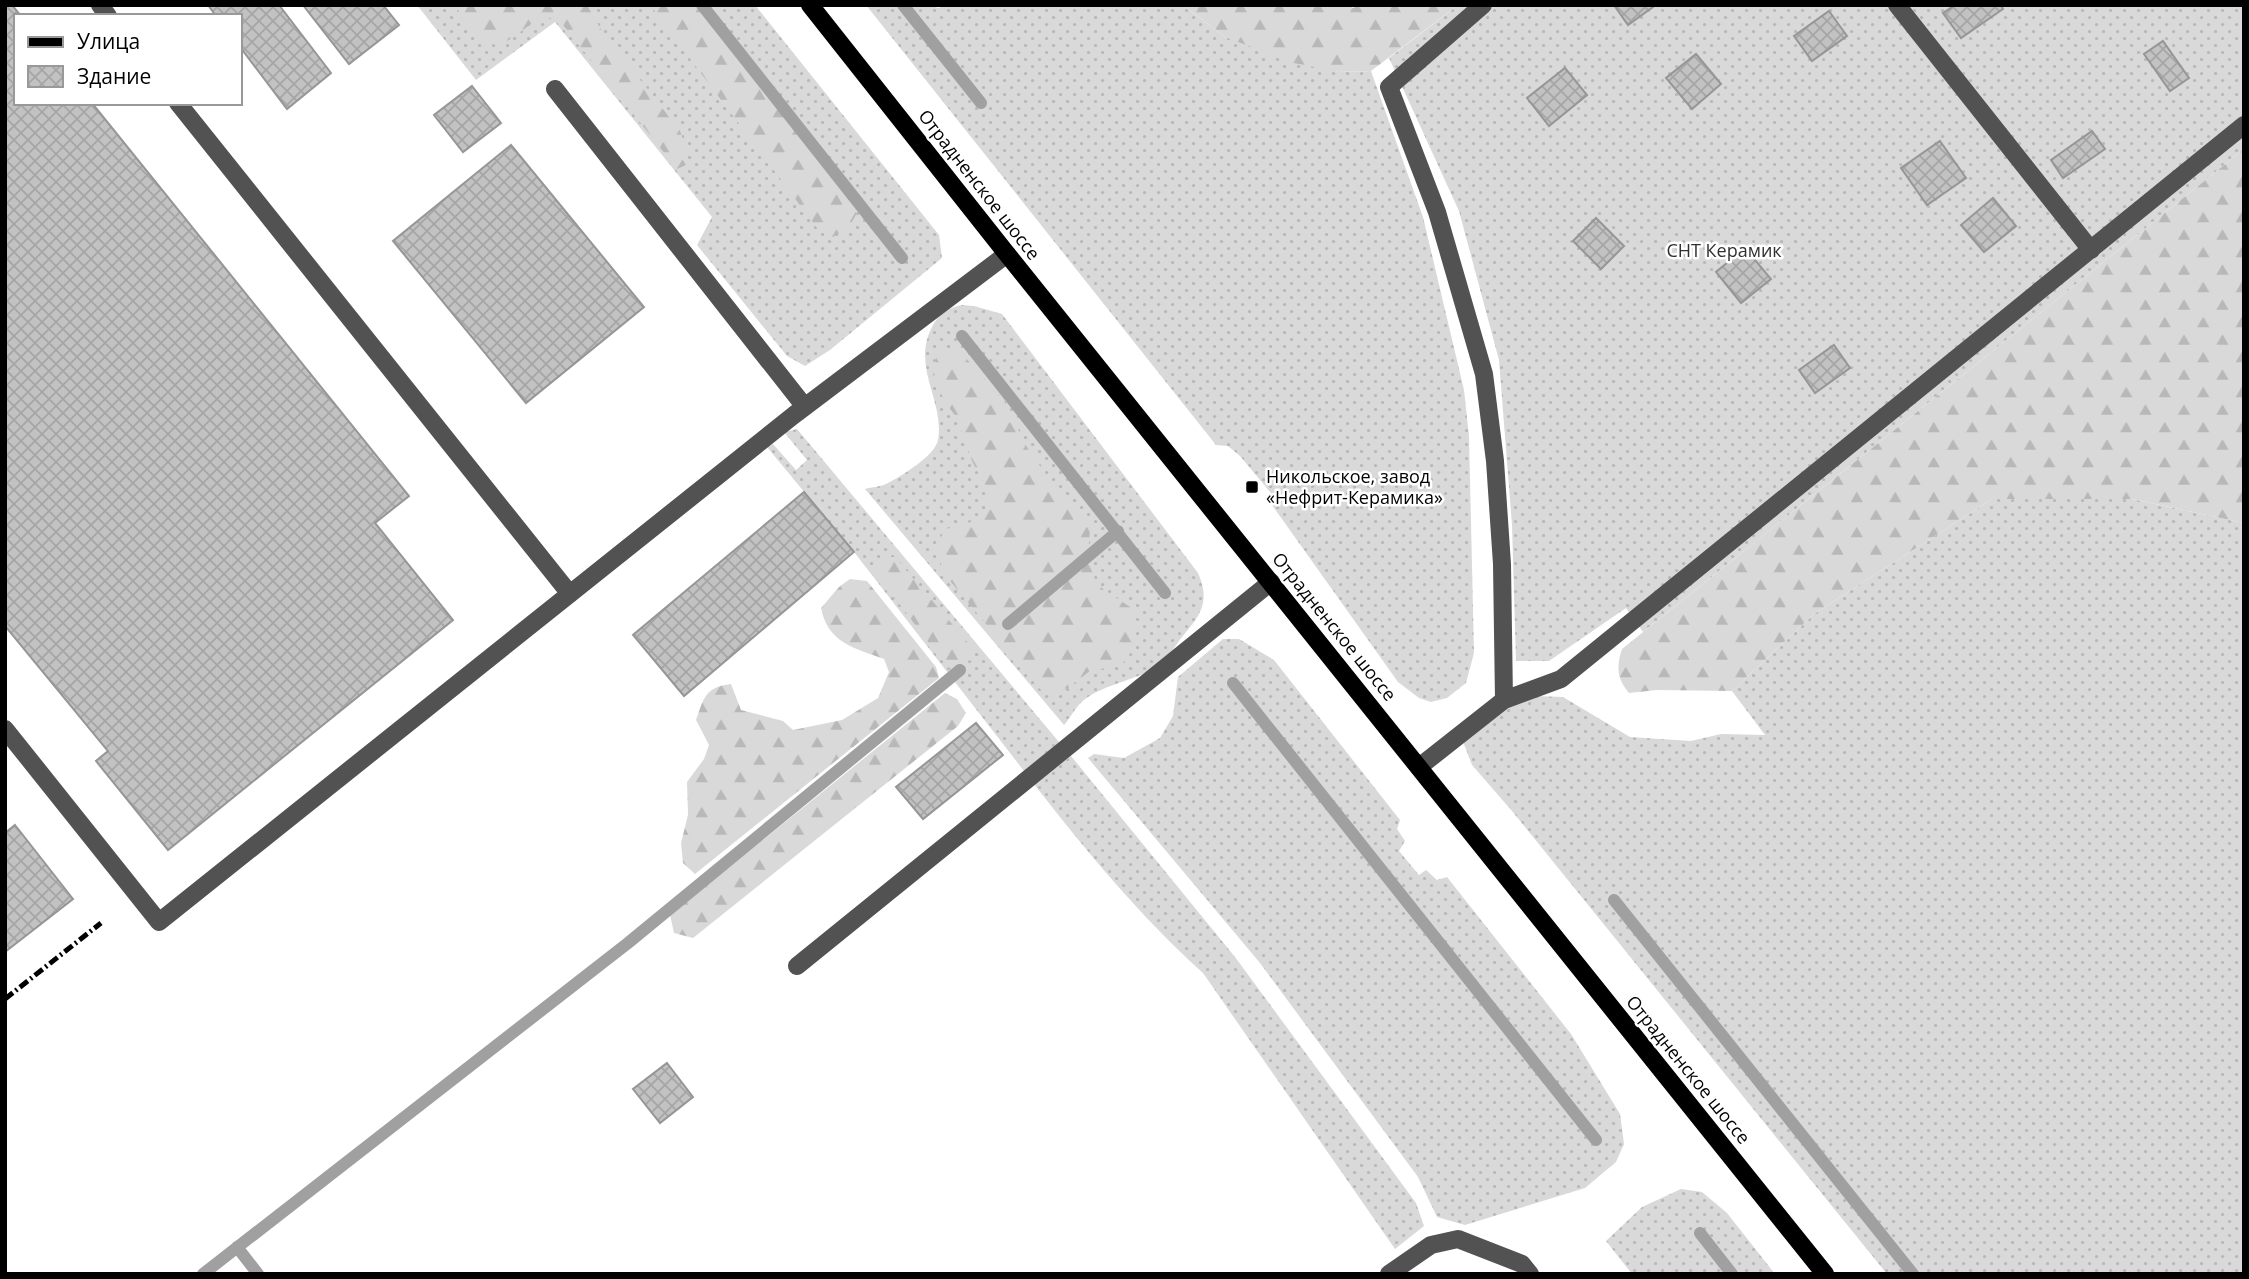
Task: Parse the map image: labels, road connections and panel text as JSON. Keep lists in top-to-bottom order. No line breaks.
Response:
{"streets":{"main road":["Отрадненское шоссе"]},"parks":["СНТ Керамик"],"places":{"transit":["Никольское, завод «Нефрит-Керамика»"]},"legend":["Улица","Здание"]}
